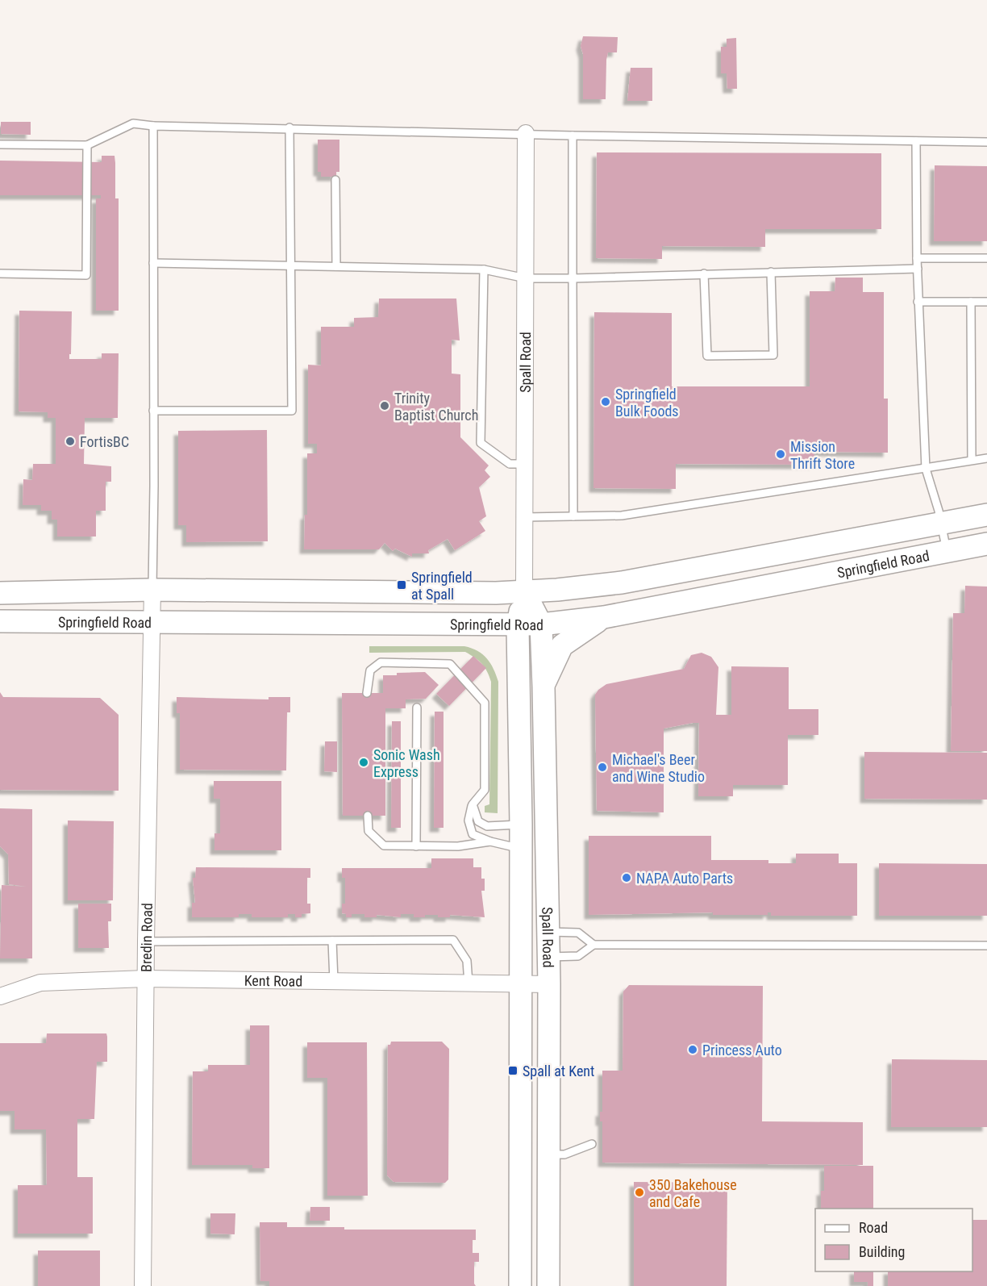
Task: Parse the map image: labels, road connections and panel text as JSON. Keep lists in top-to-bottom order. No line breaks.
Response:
{"streets":{"main road":["Spall Road","Springfield Road"],"street":["Bredin Road","Kent Road"]},"crossings":[["Spall Road","Springfield Road"],["Spall Road","Kent Road"],["Springfield Road","Bredin Road"],["Bredin Road","Kent Road"]],"places":{"other":["Springfield Bulk Foods","Trinity Baptist Church","FortisBC","Mission Thrift Store","Sonic Wash Express","Michael's Beer and Wine Studio","NAPA Auto Parts","Princess Auto","350 Bakehouse and Cafe"],"transit":["Springfield at Spall","Spall at Kent"]},"legend":["Road","Building"]}
